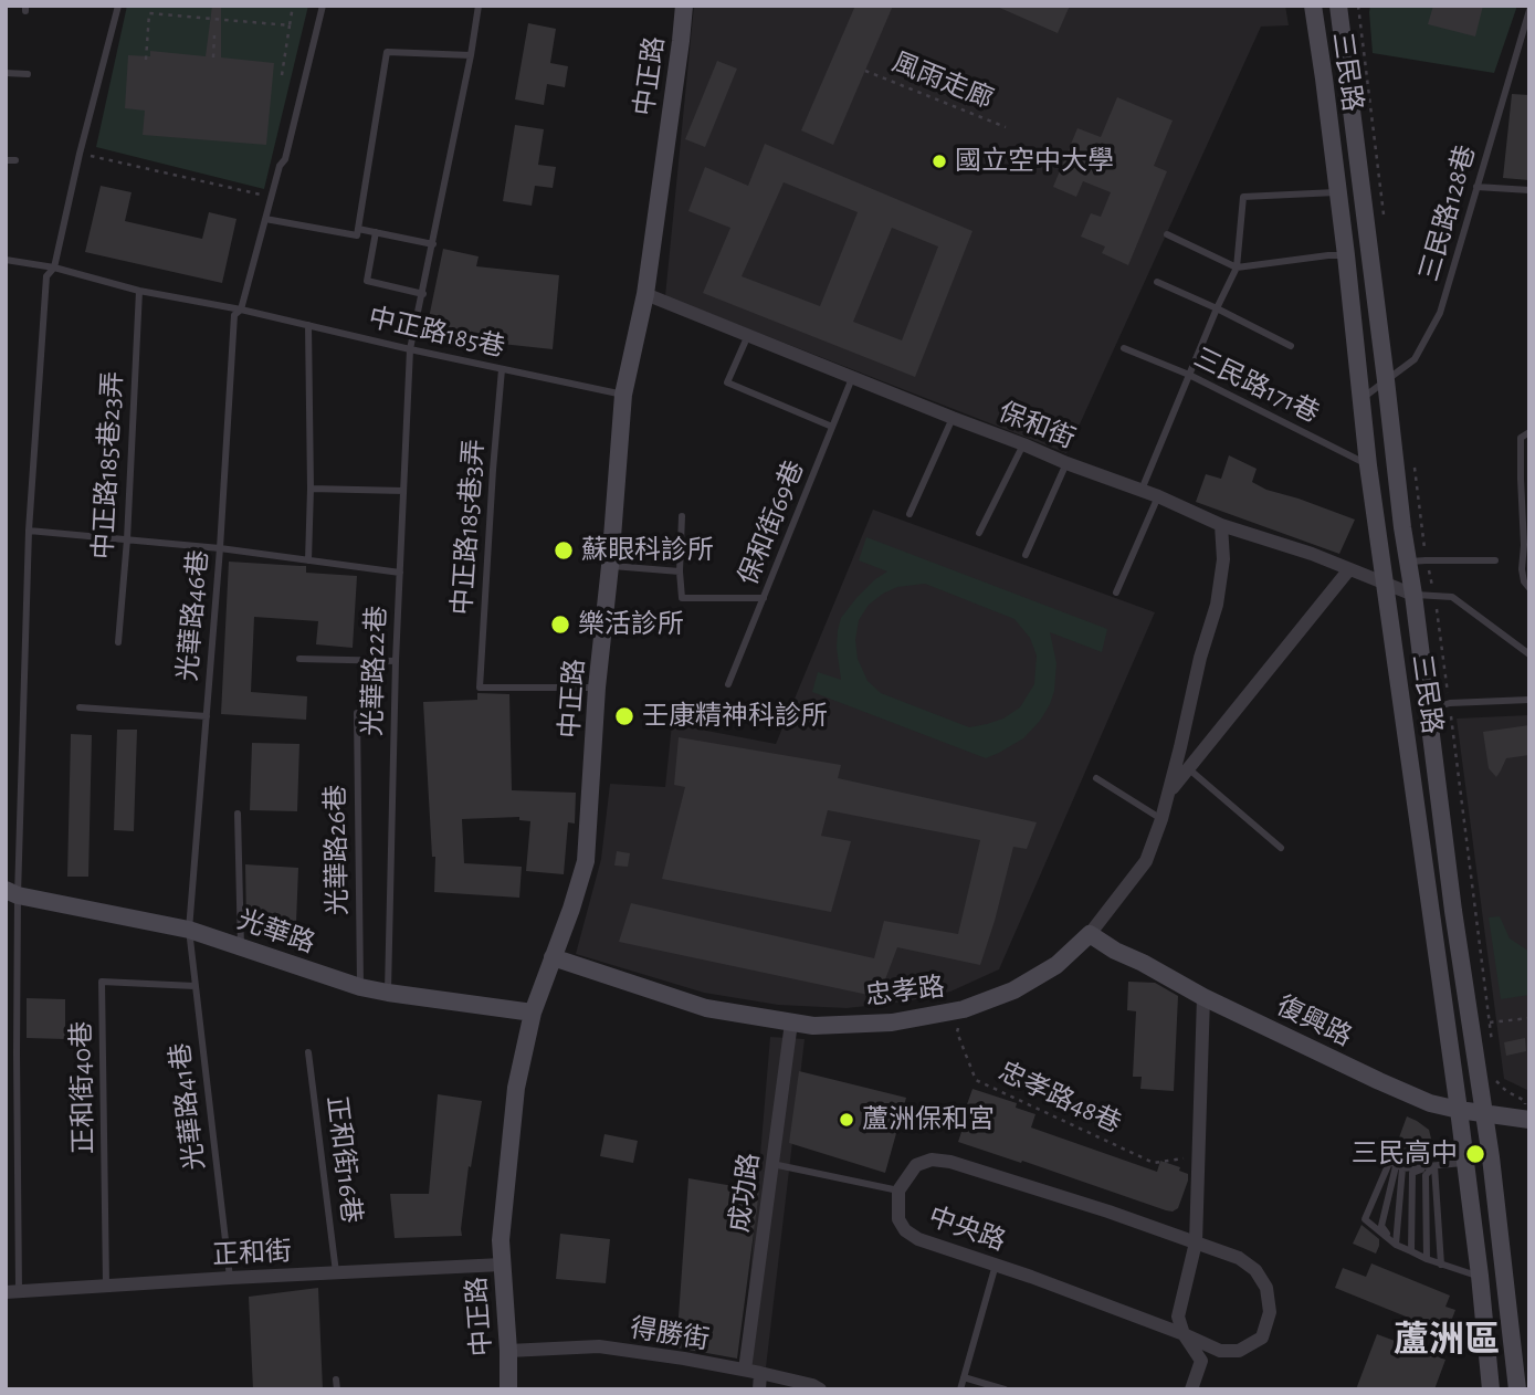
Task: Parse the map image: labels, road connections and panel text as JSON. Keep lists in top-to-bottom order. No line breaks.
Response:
{"streets":{"street":["三民路","中正路","保和街","光華路","忠孝路","復興路","成功路","中央路","正和街","得勝街"],"lane":["三民路128巷","中正路185巷","三民路171巷","中正路185巷23弄","保和街69巷","中正路185巷3弄","光華路46巷","光華路22巷","光華路26巷","正和街40巷","光華路41巷","正和街16巷"],"path":["風雨走廊","忠孝路48巷"]},"crossings":[["三民路","三民路128巷"],["三民路","三民路171巷"],["三民路","保和街"],["三民路","復興路"],["中正路","中正路185巷"],["中正路","保和街"],["中正路","中正路185巷3弄"],["中正路","光華路"],["中正路","忠孝路"],["中正路","正和街"],["中正路","得勝街"],["中正路185巷","中正路185巷23弄"],["中正路185巷","中正路185巷3弄"],["中正路185巷","光華路46巷"],["中正路185巷","光華路22巷"],["保和街","保和街69巷"],["保和街","忠孝路"],["光華路46巷","光華路"],["光華路46巷","光華路41巷"],["光華路22巷","光華路"],["光華路26巷","光華路"],["光華路","光華路41巷"],["忠孝路","復興路"],["忠孝路","忠孝路48巷"],["忠孝路","成功路"],["正和街40巷","光華路41巷"],["正和街40巷","正和街"],["光華路41巷","正和街"],["正和街16巷","正和街"],["成功路","得勝街"]],"districts":["蘆洲區"],"places":["國立空中大學","蘇眼科診所","樂活診所","壬康精神科診所","蘆洲保和宮","三民高中"]}
